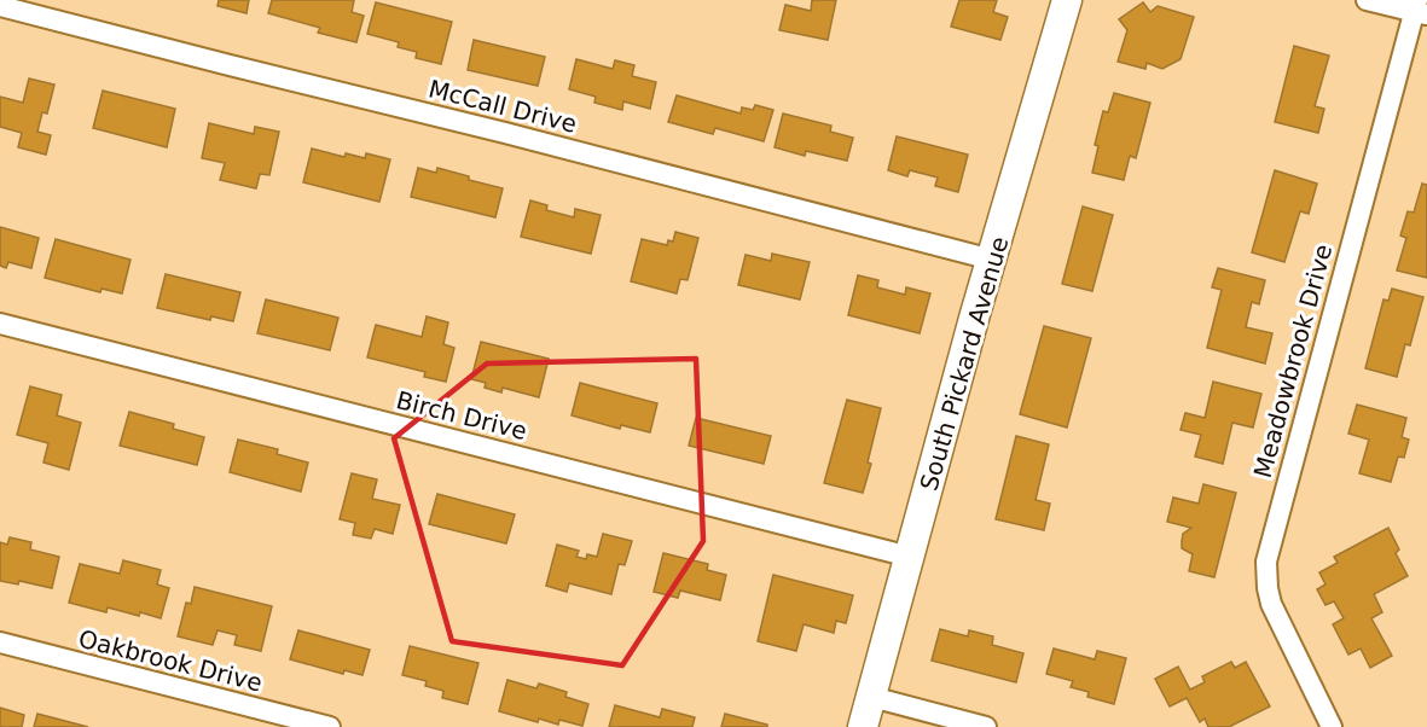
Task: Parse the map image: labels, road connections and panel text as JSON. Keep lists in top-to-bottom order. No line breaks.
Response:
{"streets":{"street":["McCall Drive","Meadowbrook Drive","South Pickard Avenue","Birch Drive","Oakbrook Drive"]},"crossings":[["McCall Drive","South Pickard Avenue"],["South Pickard Avenue","Birch Drive"]]}
